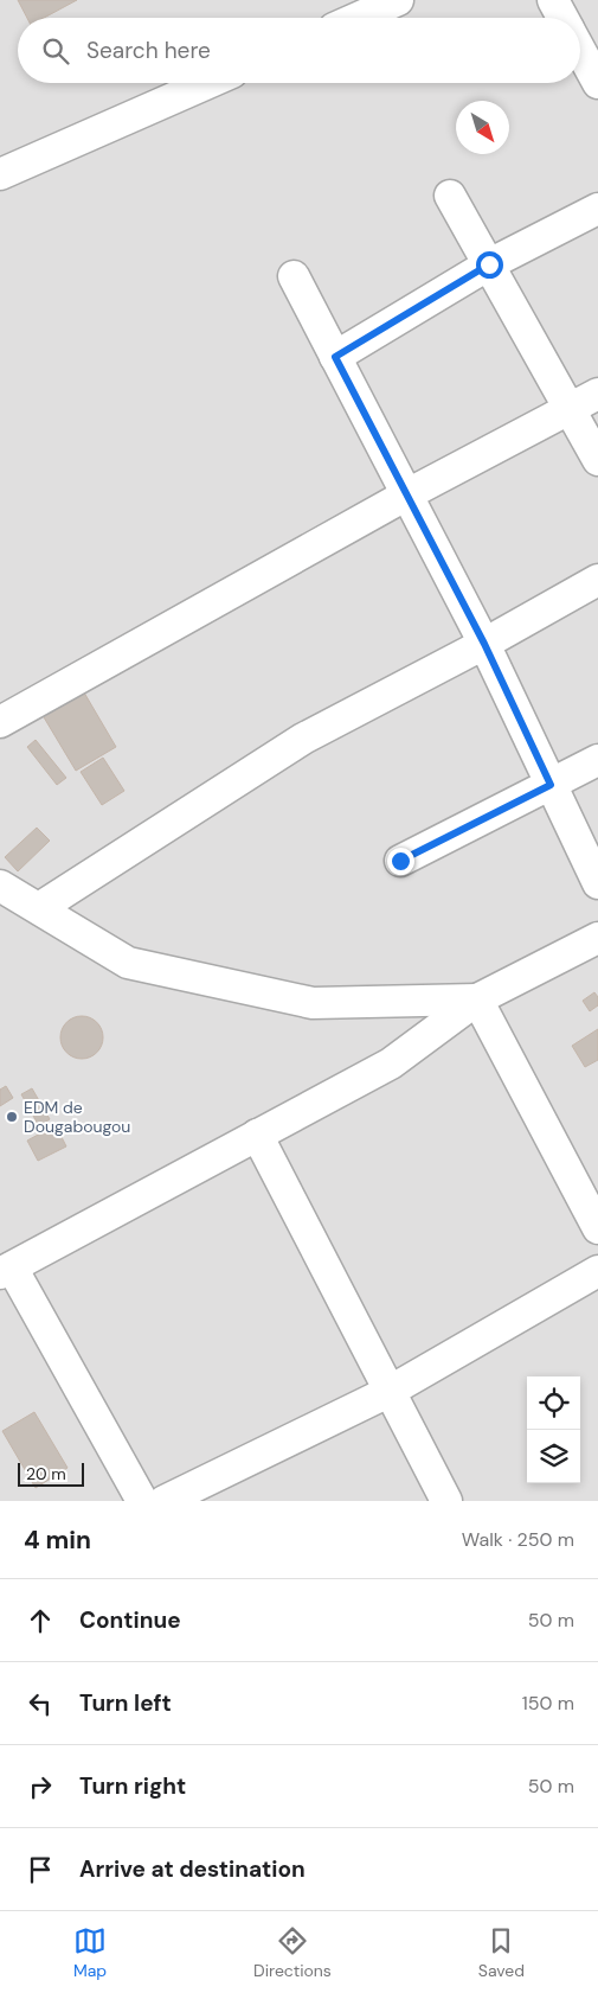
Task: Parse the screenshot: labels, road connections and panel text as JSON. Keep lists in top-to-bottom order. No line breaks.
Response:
{"places":["EDM de Dougabougou"],"scale_bar":"20 m","north":"bottom right","page":{"search":"Search here","scale":"20 m","heading":["4 min","Walk · 250 m"],"list":[["Continue","50 m"],["Turn left","150 m"],["Turn right","50 m"],"Arrive at destination"],"nav":["Map","Directions","Saved"]}}
